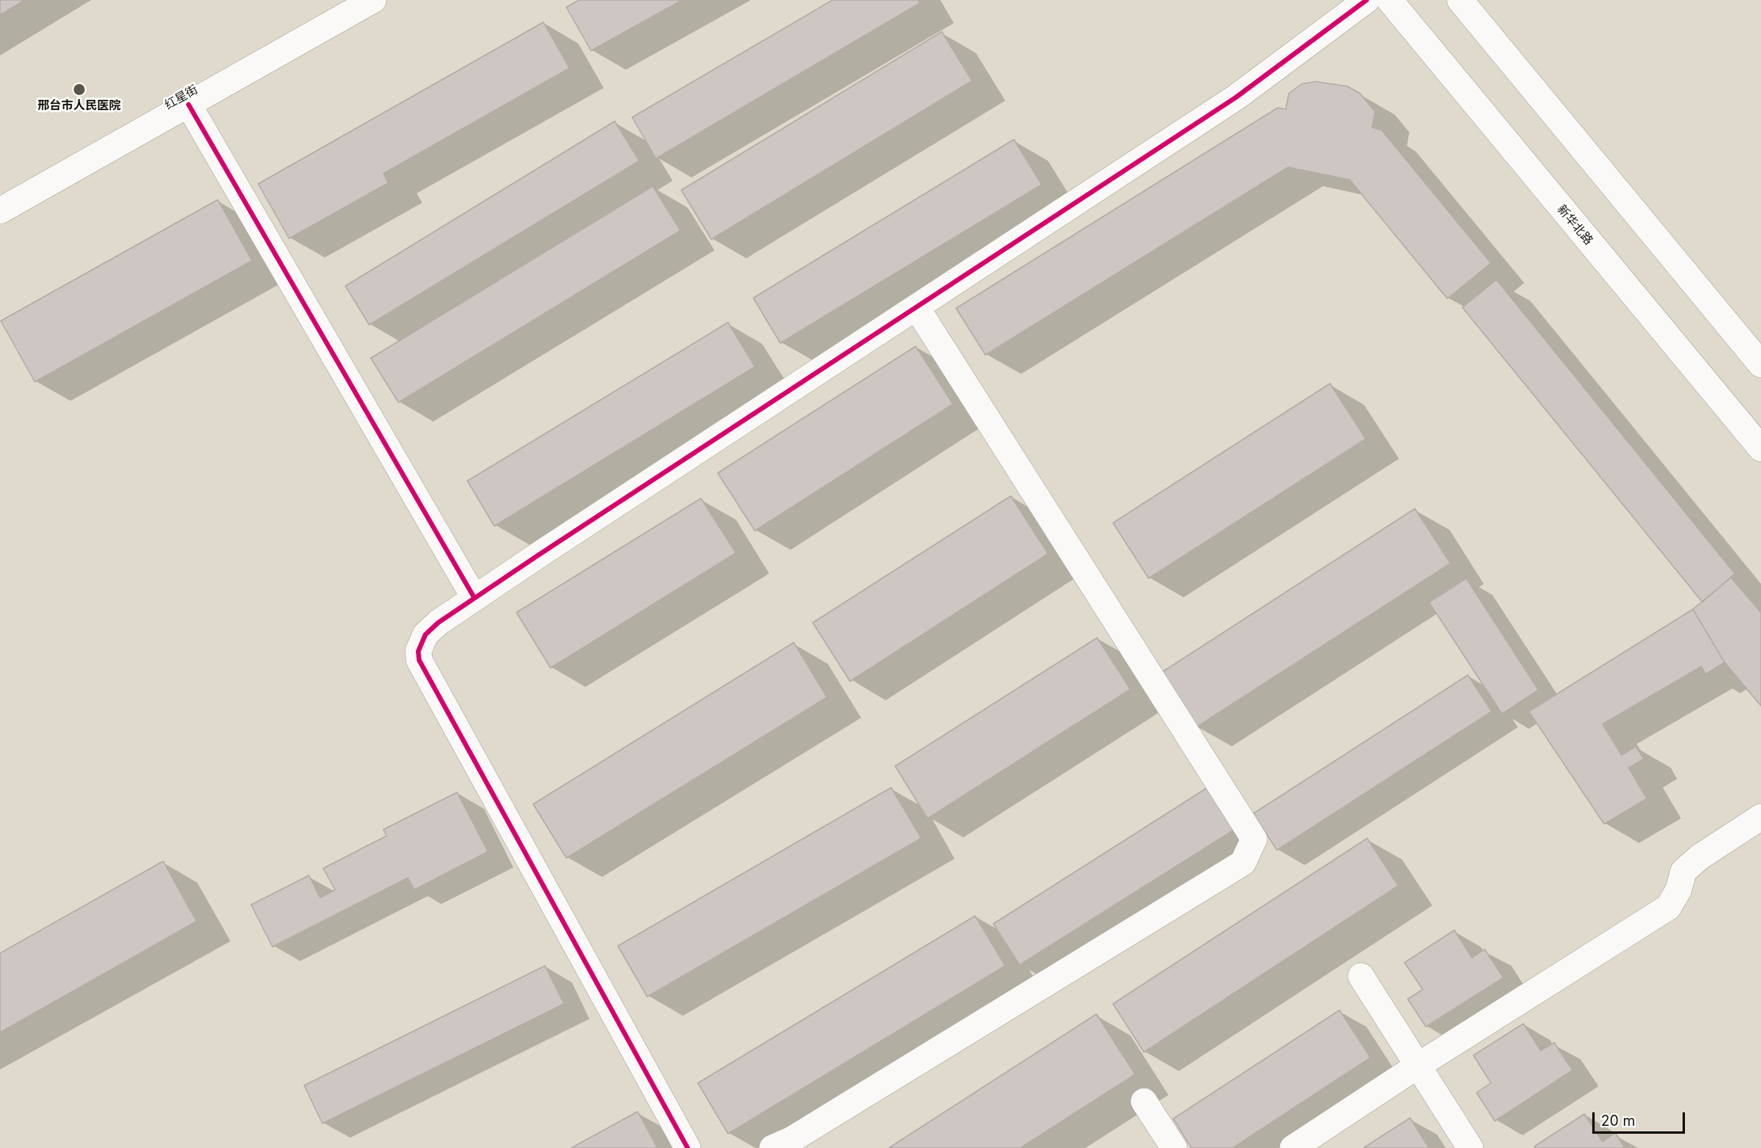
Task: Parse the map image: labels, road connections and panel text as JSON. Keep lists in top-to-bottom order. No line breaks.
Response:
{"streets":{"street":["红星街","新华北路"]},"places":["邢台市人民医院"],"scale_bar":"20 m"}
